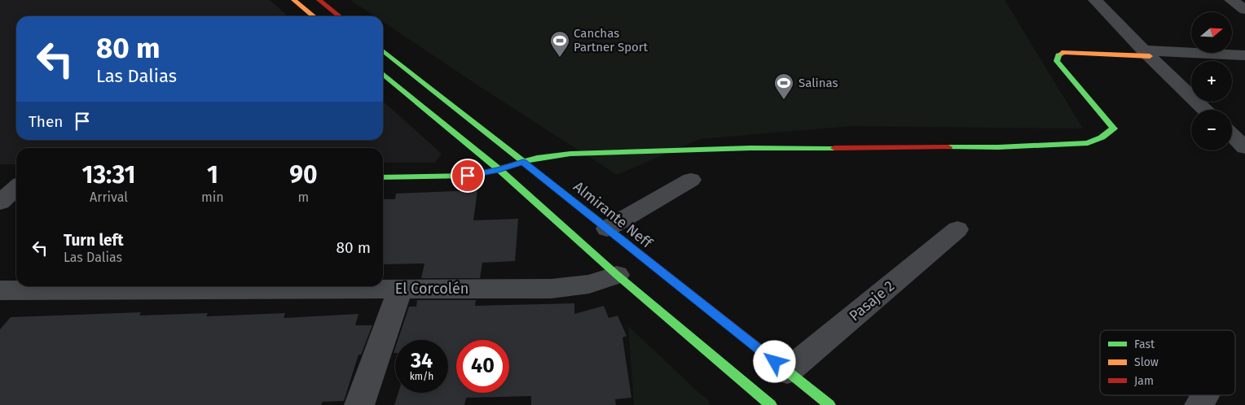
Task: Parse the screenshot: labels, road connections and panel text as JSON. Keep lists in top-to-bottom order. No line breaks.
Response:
{"streets":{"street":["Almirante Neff","El Corcolén","Pasaje 2"]},"crossings":[["Almirante Neff","Pasaje 2"]],"places":{"sports":["Canchas Partner Sport","Salinas"]},"legend":["Fast","Slow","Jam"],"north":"right","page":{"map_buttons":["+","−"],"turn":["80 m","Las Dalias"],"then":"Then","eta":["13:31","Arrival","1","min","90","m"],"list":[{"name":"Turn left","note":"Las Dalias","value":"80 m"}],"speed":"34 km/h","limit":"40"}}
